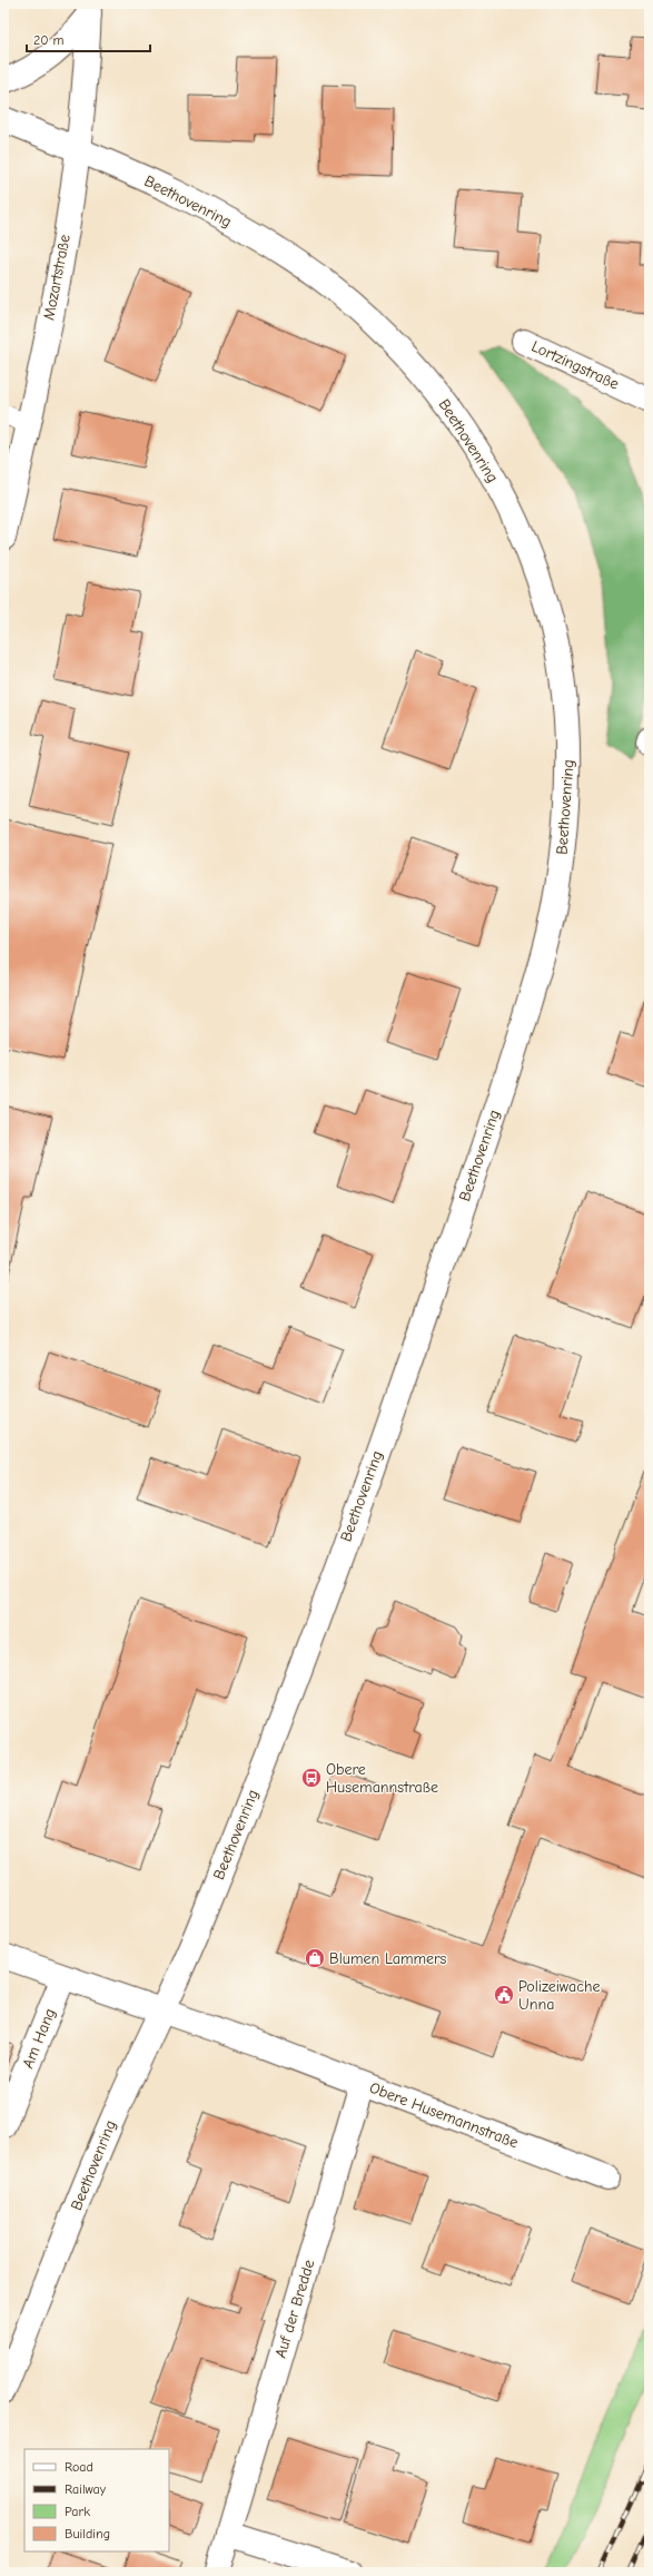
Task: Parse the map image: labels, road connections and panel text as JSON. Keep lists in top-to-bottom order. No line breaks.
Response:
{"streets":{"main road":["Beethovenring","Mozartstraße","Lortzingstraße","Am Hang","Obere Husemannstraße","Auf der Bredde"]},"crossings":[["Beethovenring","Mozartstraße"],["Beethovenring","Obere Husemannstraße"],["Am Hang","Obere Husemannstraße"],["Obere Husemannstraße","Auf der Bredde"]],"places":{"bus stop":["Obere Husemannstraße"],"shop":["Blumen Lammers"],"public building":["Polizeiwache Unna"]},"legend":["Road","Railway","Park","Building"],"scale_bar":"20 m"}
